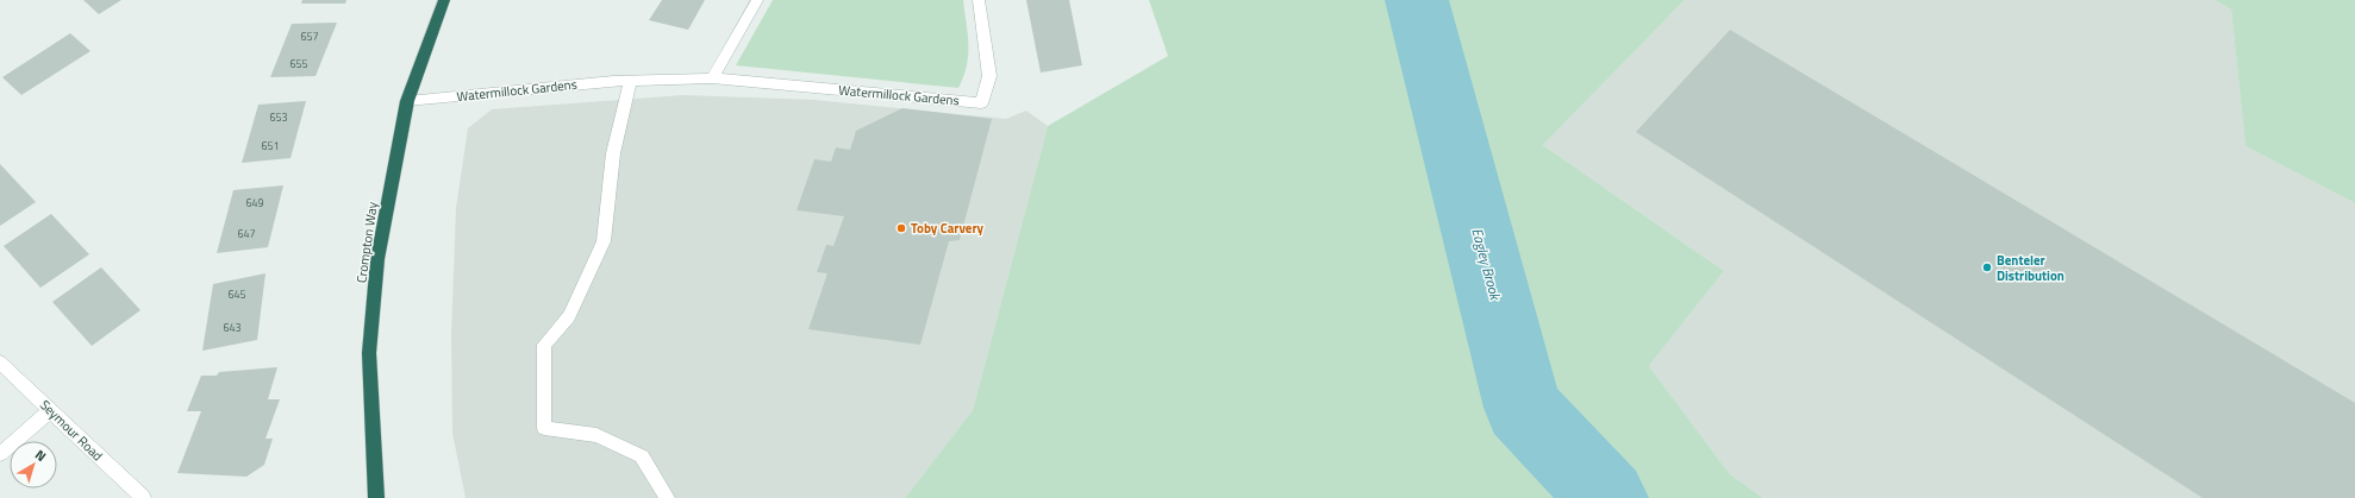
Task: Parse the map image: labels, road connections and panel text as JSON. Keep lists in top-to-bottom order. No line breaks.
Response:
{"streets":{"highway":["Crompton Way"],"street":["Watermillock Gardens","Seymour Road"]},"crossings":[["Watermillock Gardens","Crompton Way"]],"water":["Eagley Brook"],"places":["Toby Carvery","Benteler Distribution"],"house_numbers":["657","655","653","651","649","647","645","643"],"north":"top right"}
